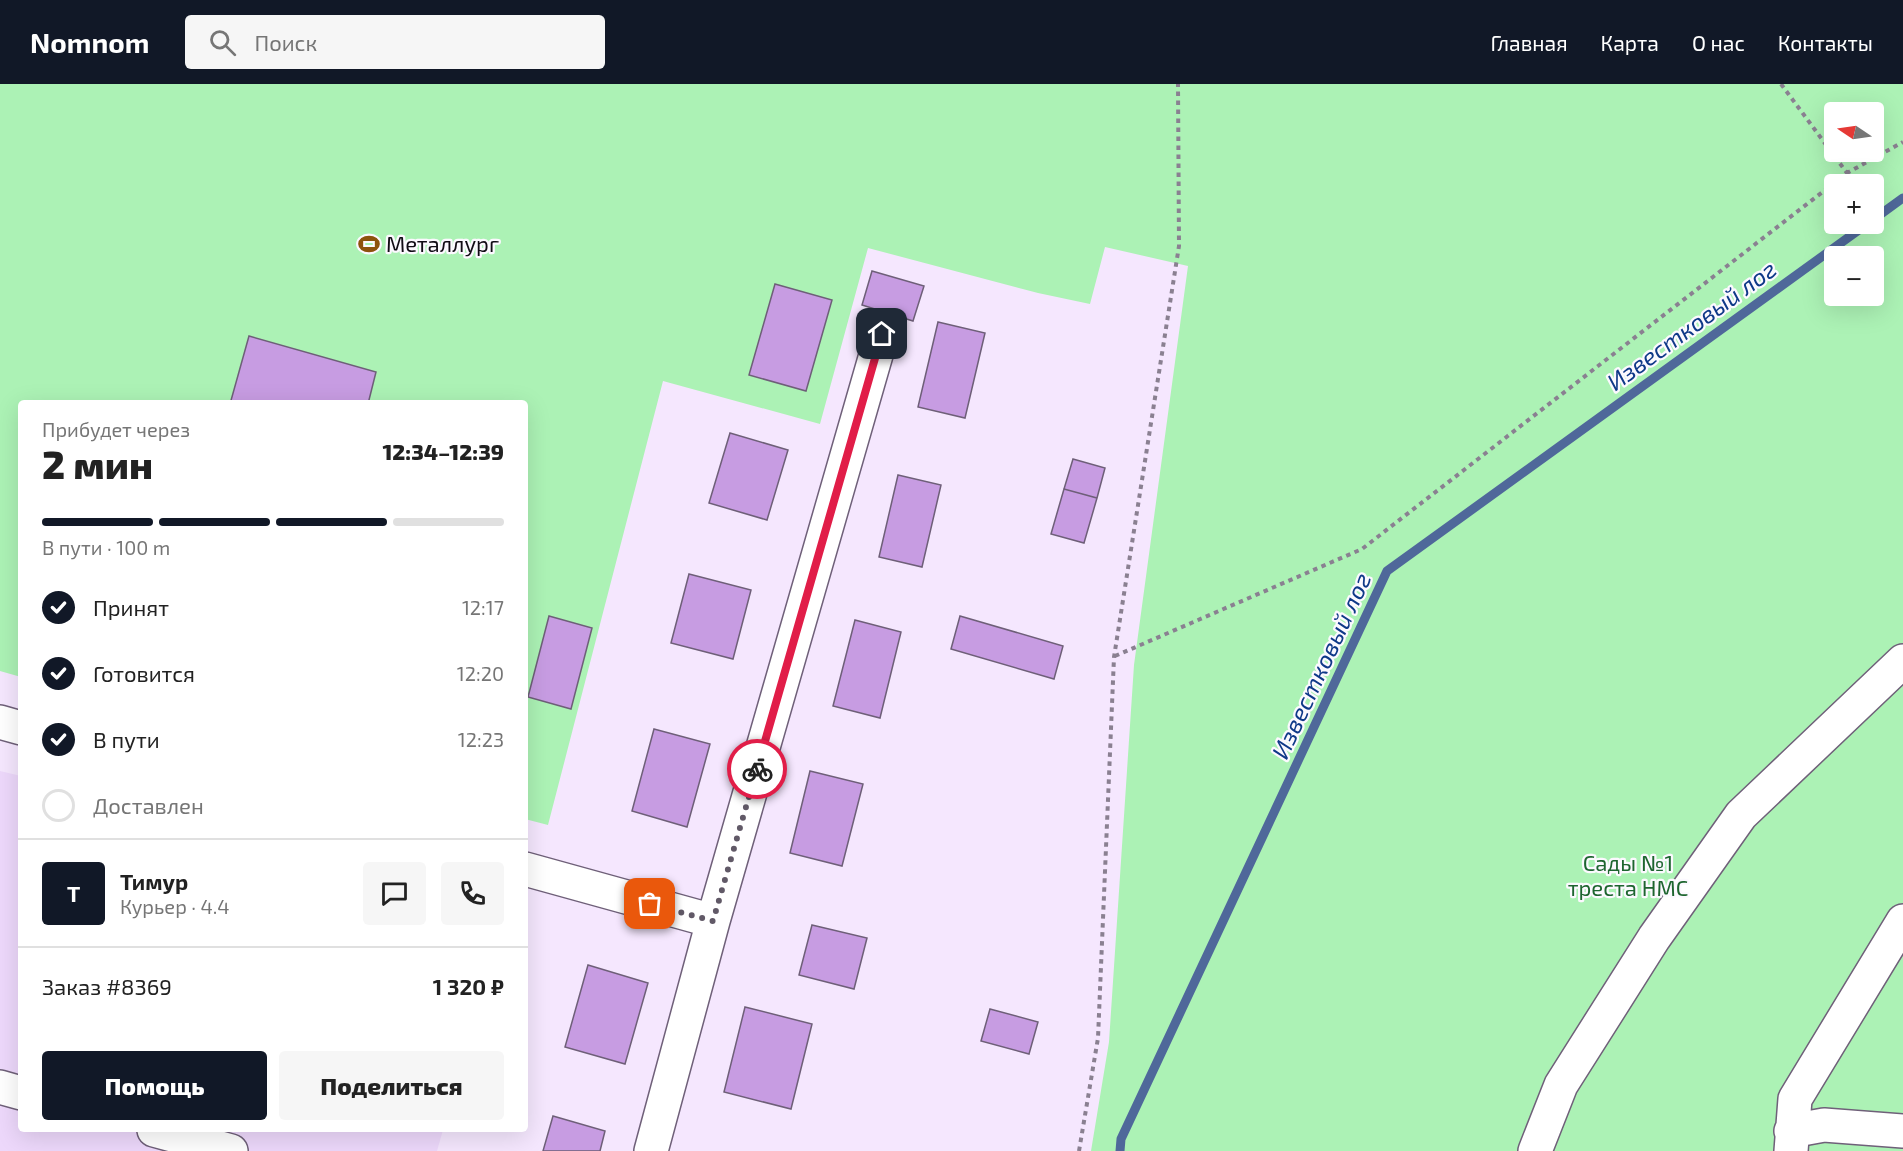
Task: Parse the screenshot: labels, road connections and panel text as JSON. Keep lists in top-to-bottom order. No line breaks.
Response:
{"water":["Известковый лог"],"parks":["Сады №1 треста НМС"],"places":{"sports":["Металлург"]},"north":"left","page":{"header":"Nomnom","search":"Поиск","nav":["Главная","Карта","О нас","Контакты"],"map_buttons":["+","−"],"heading":["2 мин","Прибудет через","12:34–12:39"],"panel":["Тимур","Курьер · 4.4","Заказ #8369","1 320 ₽"],"bar":"В пути · 100 m","list":[["Принят","12:17"],["Готовится","12:20"],["В пути","12:23"],"Доставлен"],"round":"Т","buttons":["Помощь","Поделиться"]}}
